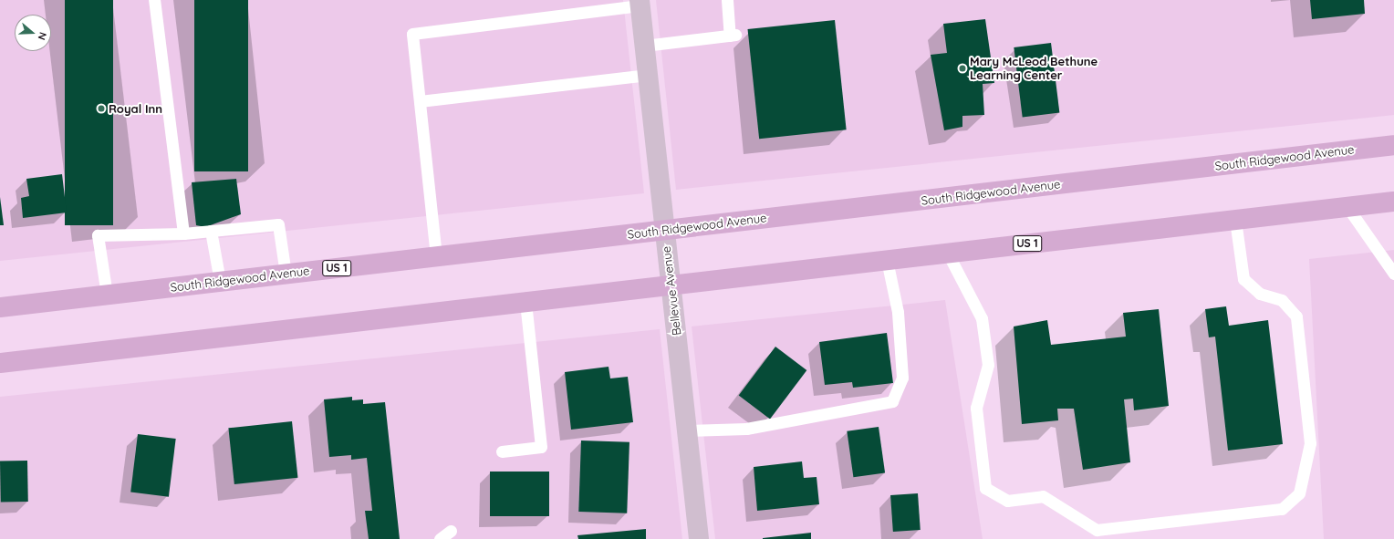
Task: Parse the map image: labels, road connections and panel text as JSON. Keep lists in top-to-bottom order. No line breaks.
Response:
{"streets":{"main road":["South Ridgewood Avenue","US 1"],"street":["Bellevue Avenue"]},"crossings":[["South Ridgewood Avenue","Bellevue Avenue"],["US 1","Bellevue Avenue"]],"places":["Mary McLeod Bethune Learning Center","Royal Inn"],"north":"right"}
